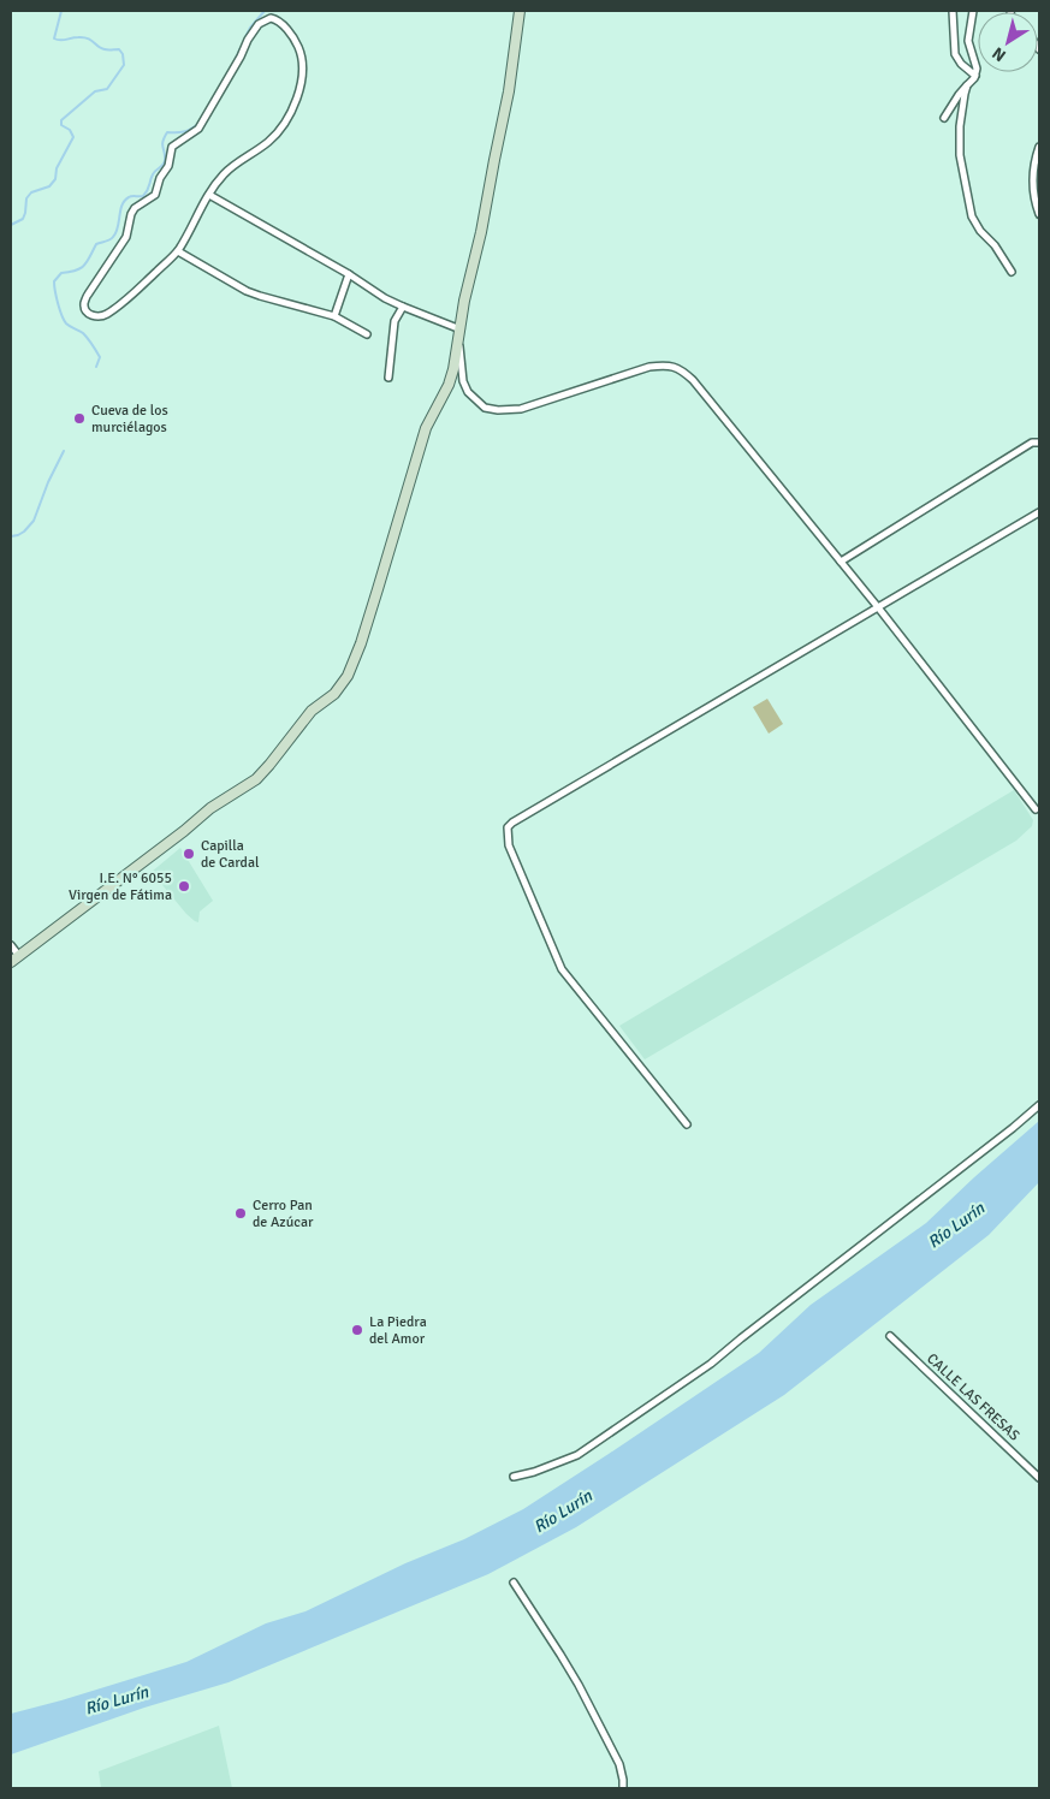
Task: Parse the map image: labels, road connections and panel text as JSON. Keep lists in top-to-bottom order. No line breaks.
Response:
{"streets":{"street":["CALLE LAS FRESAS"]},"water":["Río Lurín"],"places":["Cueva de los murciélagos","Capilla de Cardal","I.E. N° 6055 Virgen de Fátima","Cerro Pan de Azúcar","La Piedra del Amor"],"north":"bottom left"}
